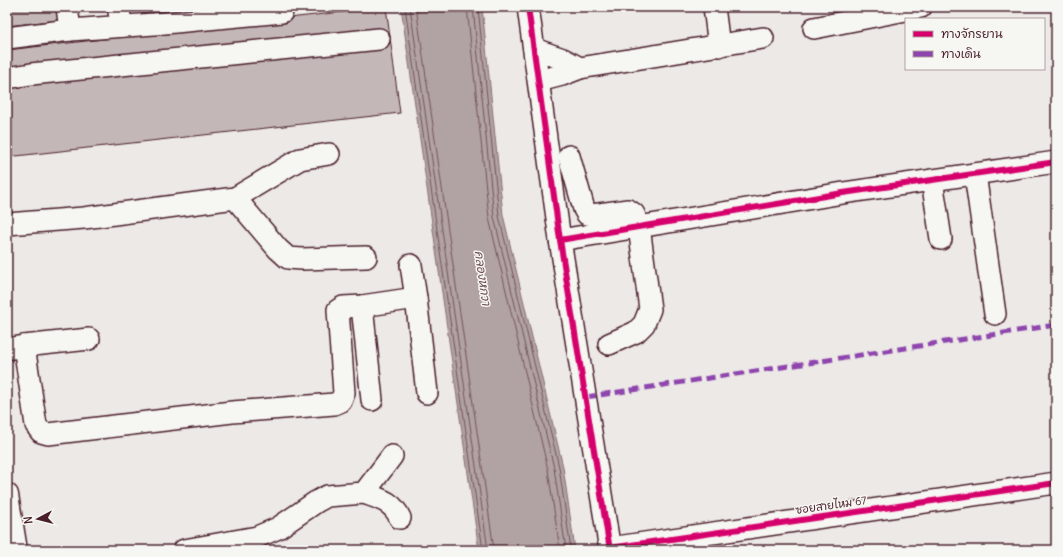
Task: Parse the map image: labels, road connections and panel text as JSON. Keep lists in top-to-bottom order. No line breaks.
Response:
{"streets":{"street":["ซอยสายไหม 67"]},"water":["คลองหกวา"],"legend":["ทางจักรยาน","ทางเดิน"],"north":"left"}
